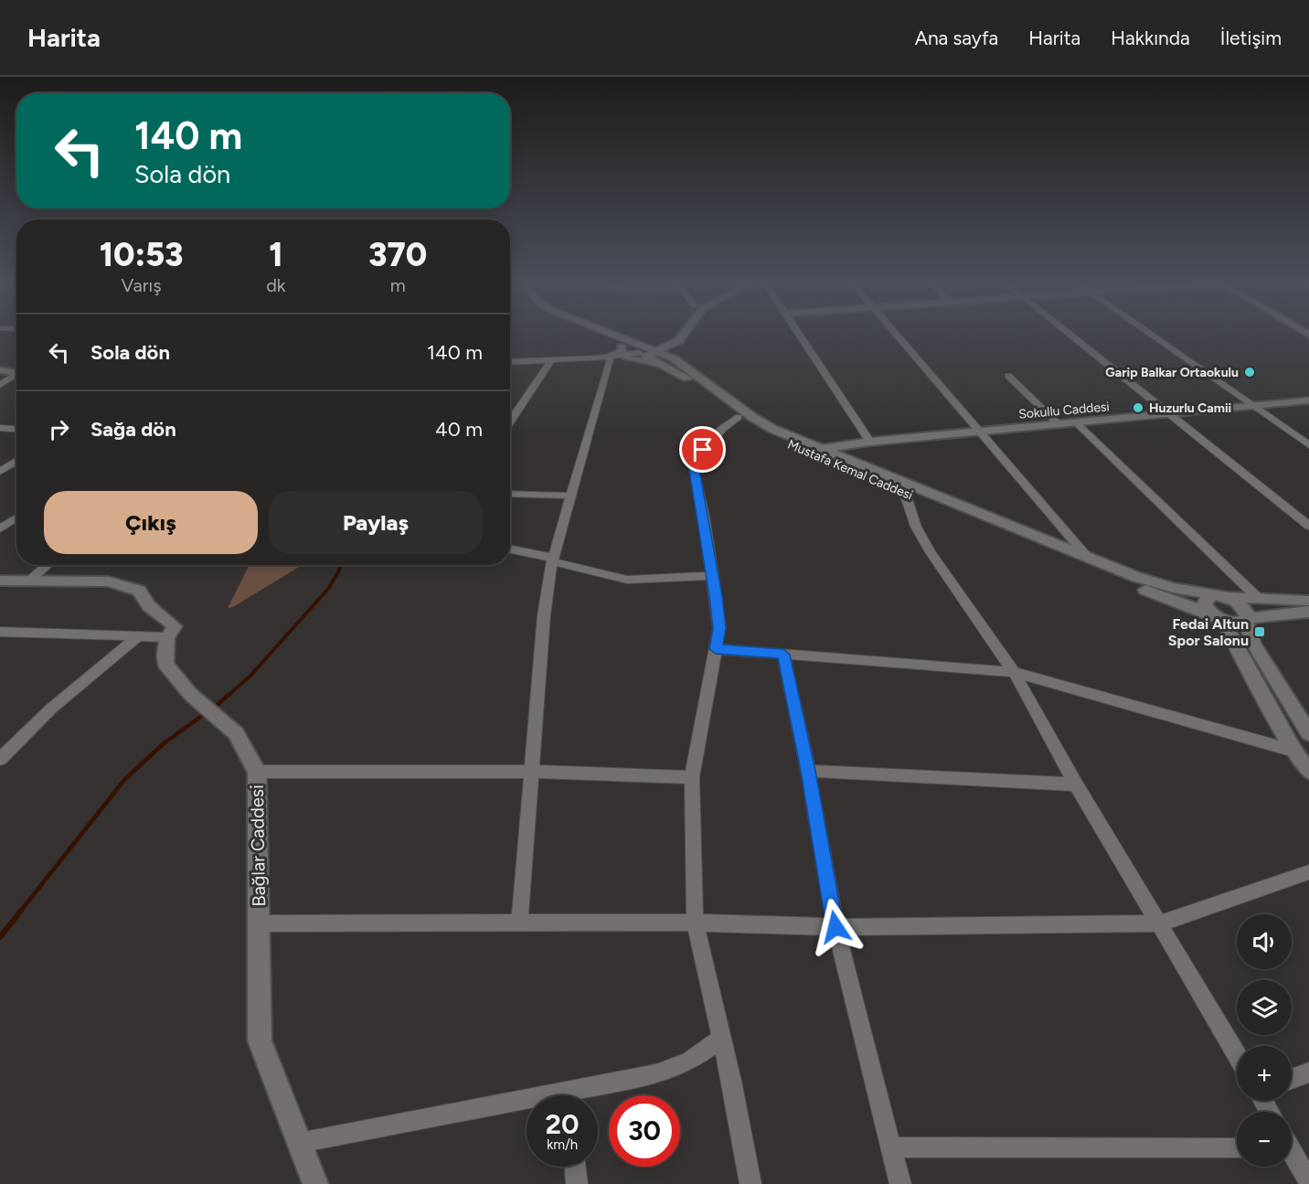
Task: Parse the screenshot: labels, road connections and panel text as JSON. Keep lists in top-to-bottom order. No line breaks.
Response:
{"streets":{"main road":["Sokullu Caddesi","Mustafa Kemal Caddesi","Bağlar Caddesi"]},"crossings":[["Sokullu Caddesi","Mustafa Kemal Caddesi"]],"places":{"other":["Garip Balkar Ortaokulu","Huzurlu Camii"],"transit":["Fedai Altun Spor Salonu"]},"page":{"header":"Harita","nav":["Ana sayfa","Harita","Hakkında","İletişim"],"turn":["140 m","Sola dön"],"eta":["10:53","Varış","1","dk","370","m"],"list":[{"name":"Sola dön","value":"140 m"},{"name":"Sağa dön","value":"40 m"}],"buttons":["Çıkış","Paylaş"],"map_buttons":["+","−"],"speed":"20 km/h","limit":"30"}}
